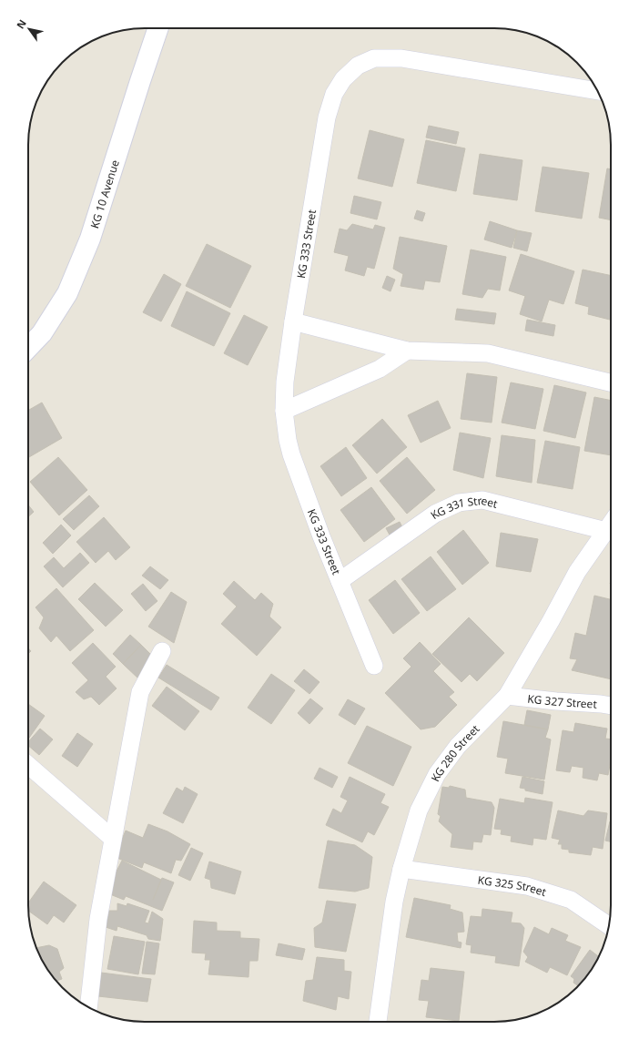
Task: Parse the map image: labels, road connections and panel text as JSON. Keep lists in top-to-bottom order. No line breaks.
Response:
{"streets":{"street":["KG 10 Avenue","KG 333 Street","KG 331 Street","KG 327 Street","KG 280 Street","KG 325 Street"]},"crossings":[["KG 333 Street","KG 331 Street"],["KG 327 Street","KG 280 Street"],["KG 280 Street","KG 325 Street"]],"north":"top left"}
